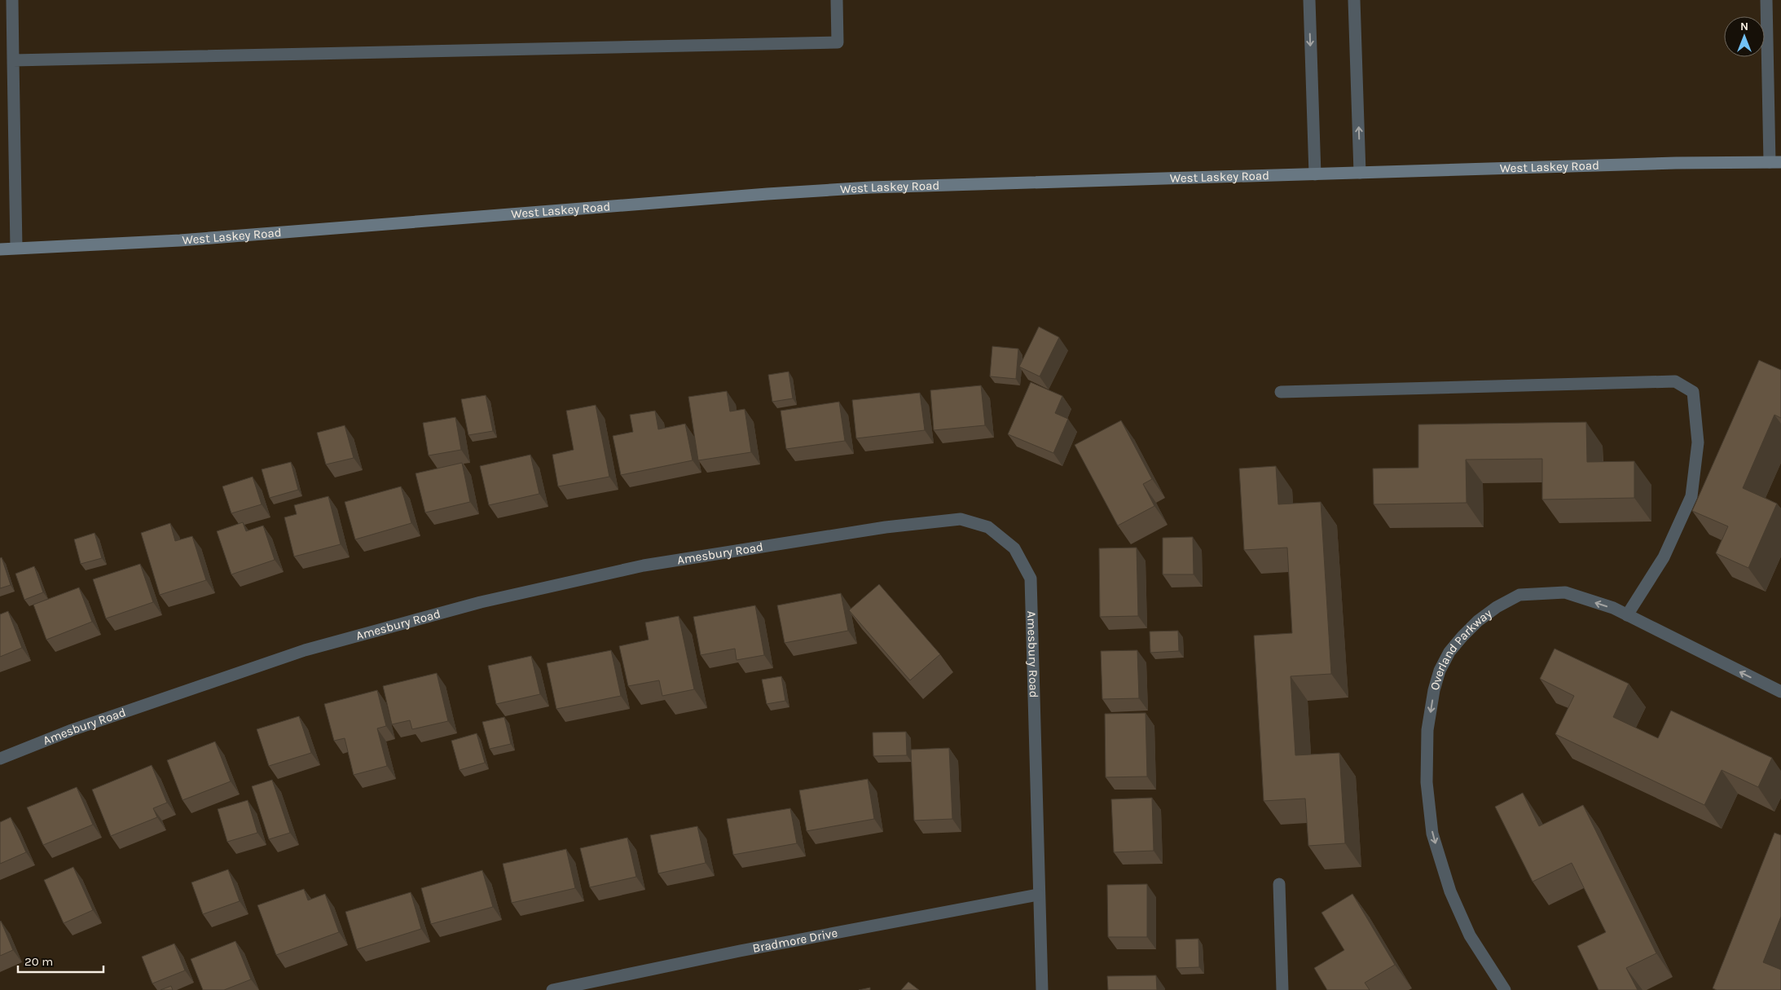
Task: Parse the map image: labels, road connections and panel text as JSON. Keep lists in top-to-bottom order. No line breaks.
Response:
{"streets":{"main road":["West Laskey Road"],"street":["Amesbury Road","Overland Parkway","Bradmore Drive"]},"crossings":[["Amesbury Road","Bradmore Drive"]],"scale_bar":"20 m","north":"top"}
